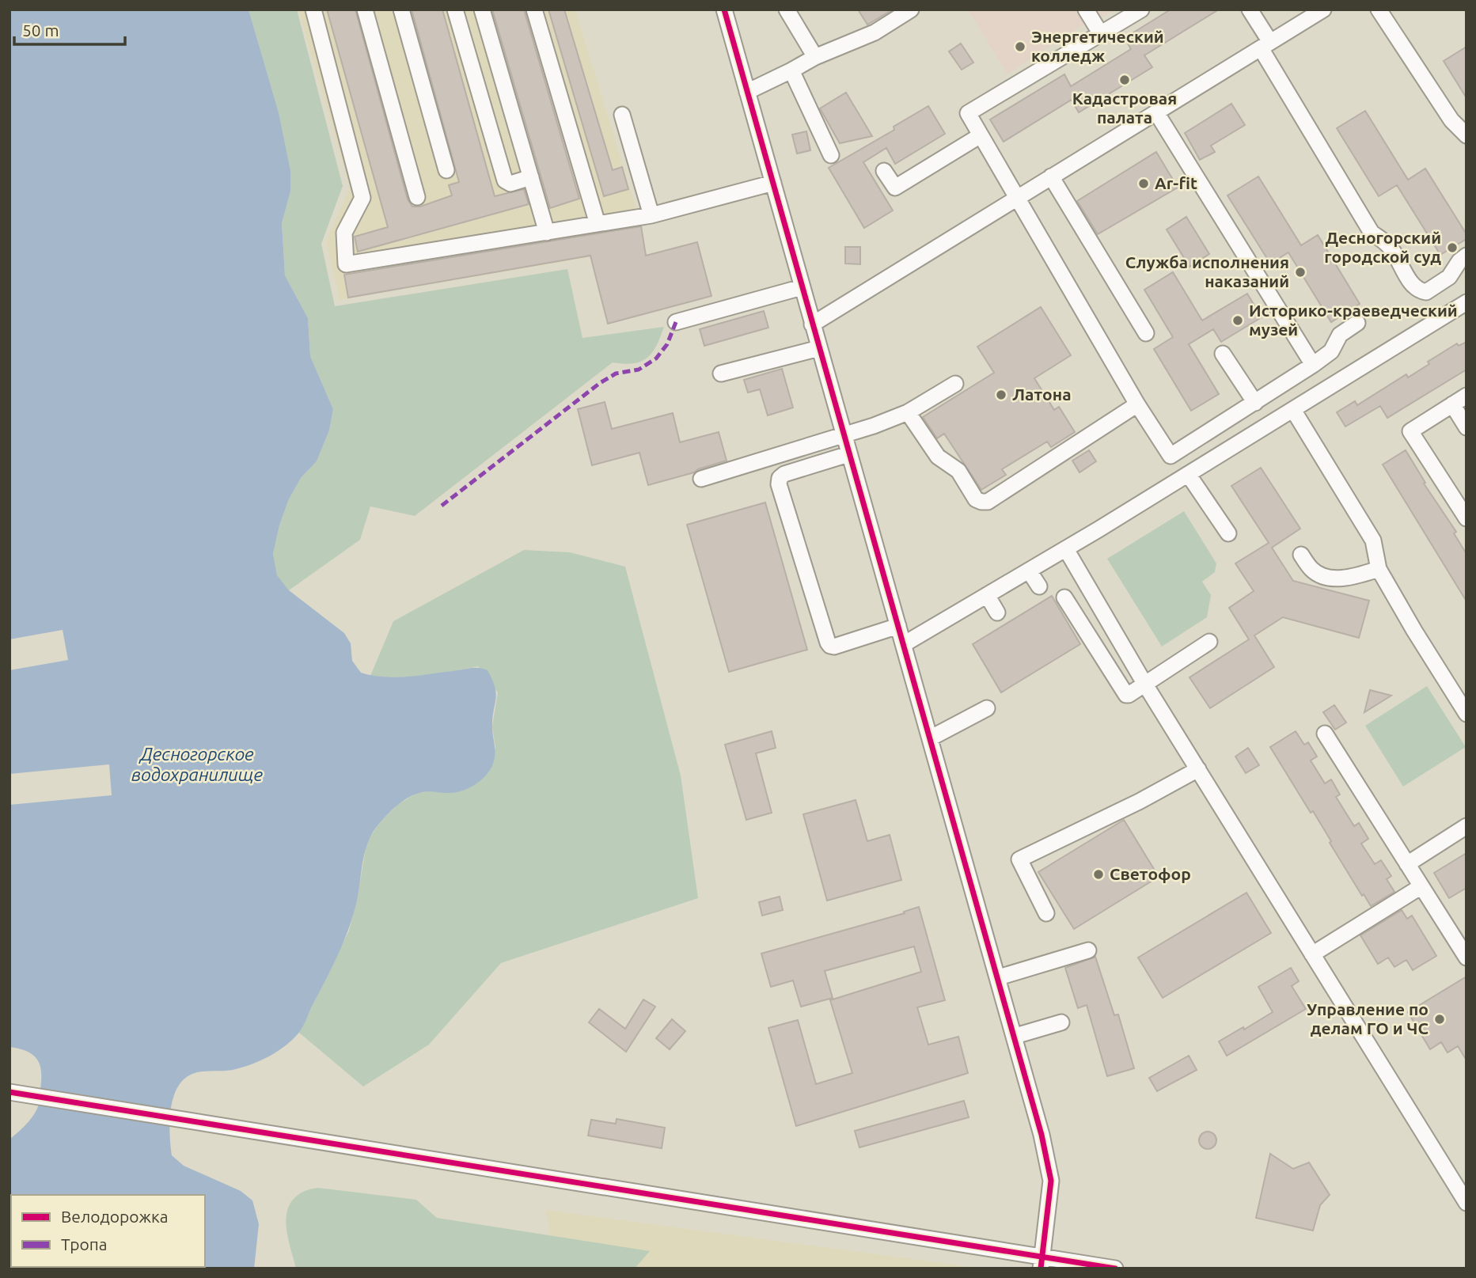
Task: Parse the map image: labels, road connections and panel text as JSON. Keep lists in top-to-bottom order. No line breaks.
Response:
{"water":["Десногорское водохранилище"],"places":["Энергетический колледж","Кадастровая палата","Ar-fit","Десногорский городской суд","Служба исполнения наказаний","Историко-краеведческий музей","Латона","Светофор","Управление по делам ГО и ЧС"],"legend":["Велодорожка","Тропа"],"scale_bar":"50 m"}
